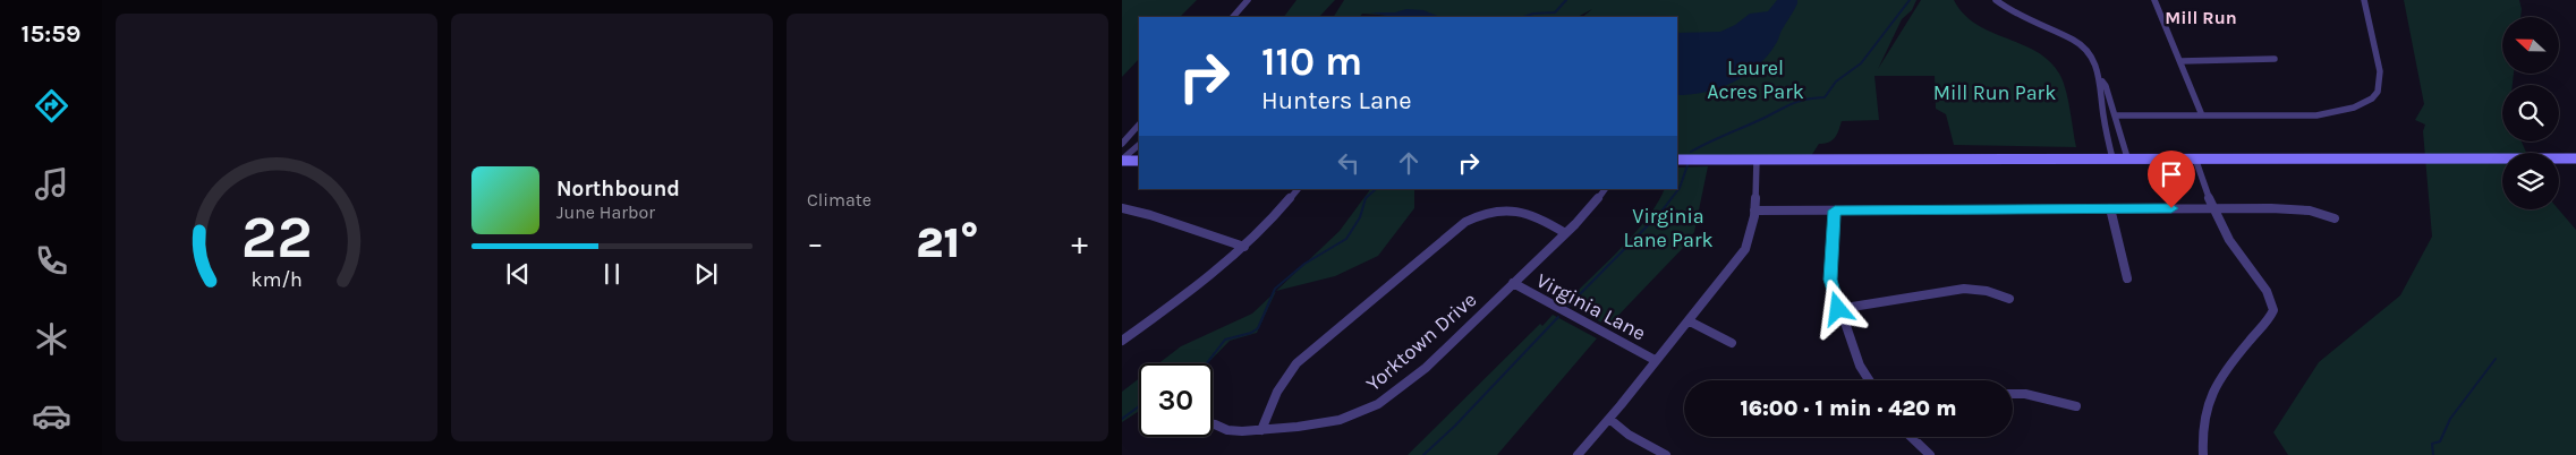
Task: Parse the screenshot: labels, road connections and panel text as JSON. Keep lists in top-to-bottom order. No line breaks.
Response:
{"streets":{"street":["Virginia Lane","Yorktown Drive"]},"crossings":[["Virginia Lane","Yorktown Drive"]],"districts":["Mill Run"],"parks":["Laurel Acres Park","Mill Run Park","Virginia Lane Park"],"north":"left","page":{"tabs":"15:59","tile":"Climate","turn":["110 m","Hunters Lane"],"song":["Northbound","June Harbor"],"heat":["−","21°","+"],"limit":"30","trip":"16:00 · 1 min · 420 m","gauge":["22","km/h"]}}
